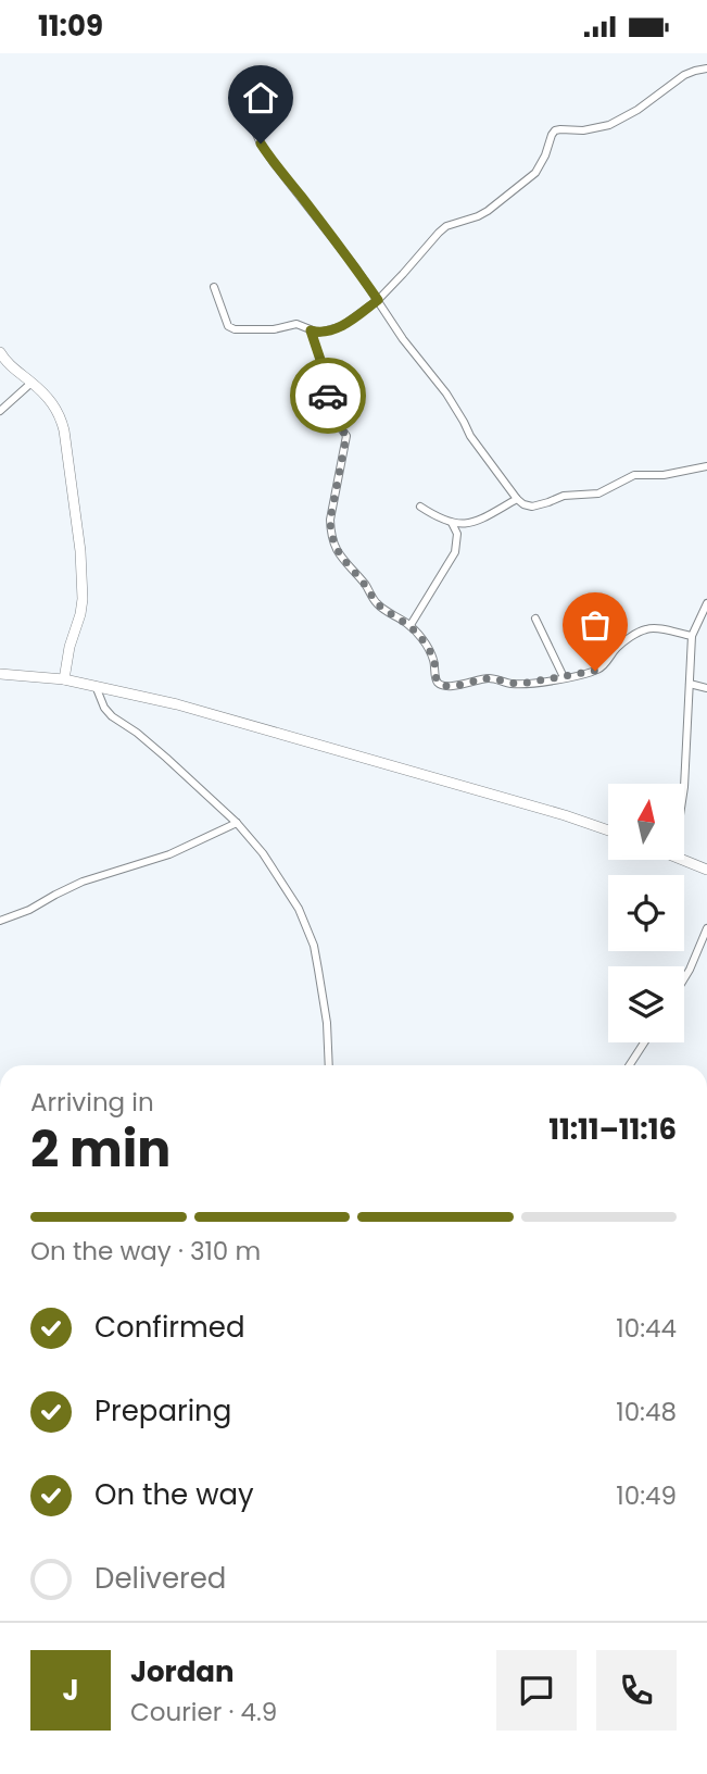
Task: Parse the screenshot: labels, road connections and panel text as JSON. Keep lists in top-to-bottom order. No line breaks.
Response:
{"north":"top","page":{"status":"11:09","heading":["2 min","Arriving in","11:11–11:16"],"panel":["Jordan","Courier · 4.9"],"bar":"On the way · 310 m","list":[["Confirmed","10:44"],["Preparing","10:48"],["On the way","10:49"],"Delivered"],"round":"J"}}
